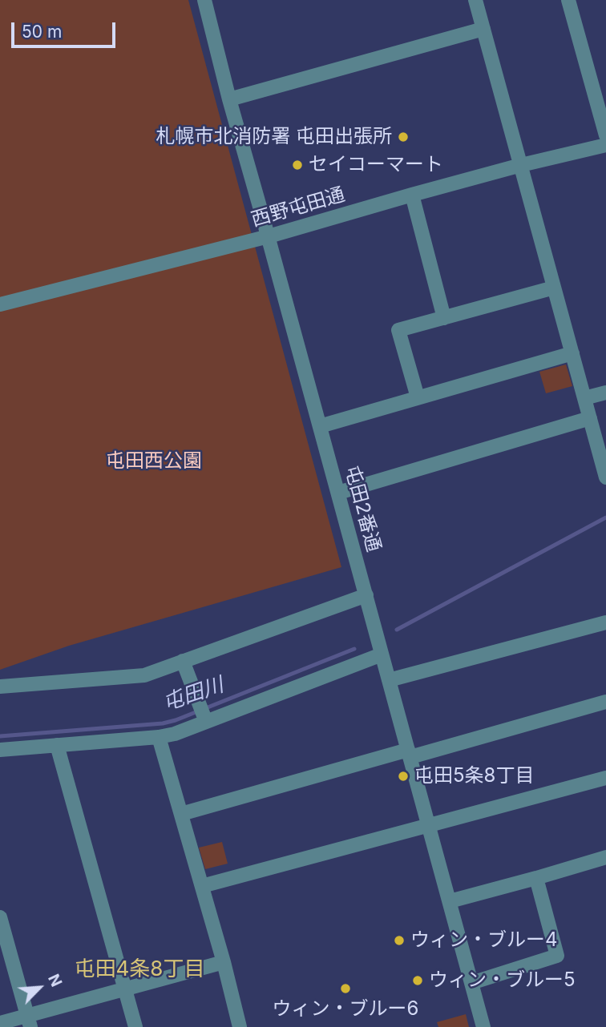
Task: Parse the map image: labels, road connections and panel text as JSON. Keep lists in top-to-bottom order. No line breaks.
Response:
{"streets":{"street":["西野屯田通","屯田2番通"]},"crossings":[["西野屯田通","屯田2番通"]],"districts":["屯田4条8丁目"],"water":["屯田川"],"parks":["屯田西公園"],"places":["札幌市北消防署 屯田出張所","セイコーマート","屯田5条8丁目","ウィン・ブルー4","ウィン・ブルー5","ウィン・ブルー6"],"scale_bar":"50 m","north":"top right"}
